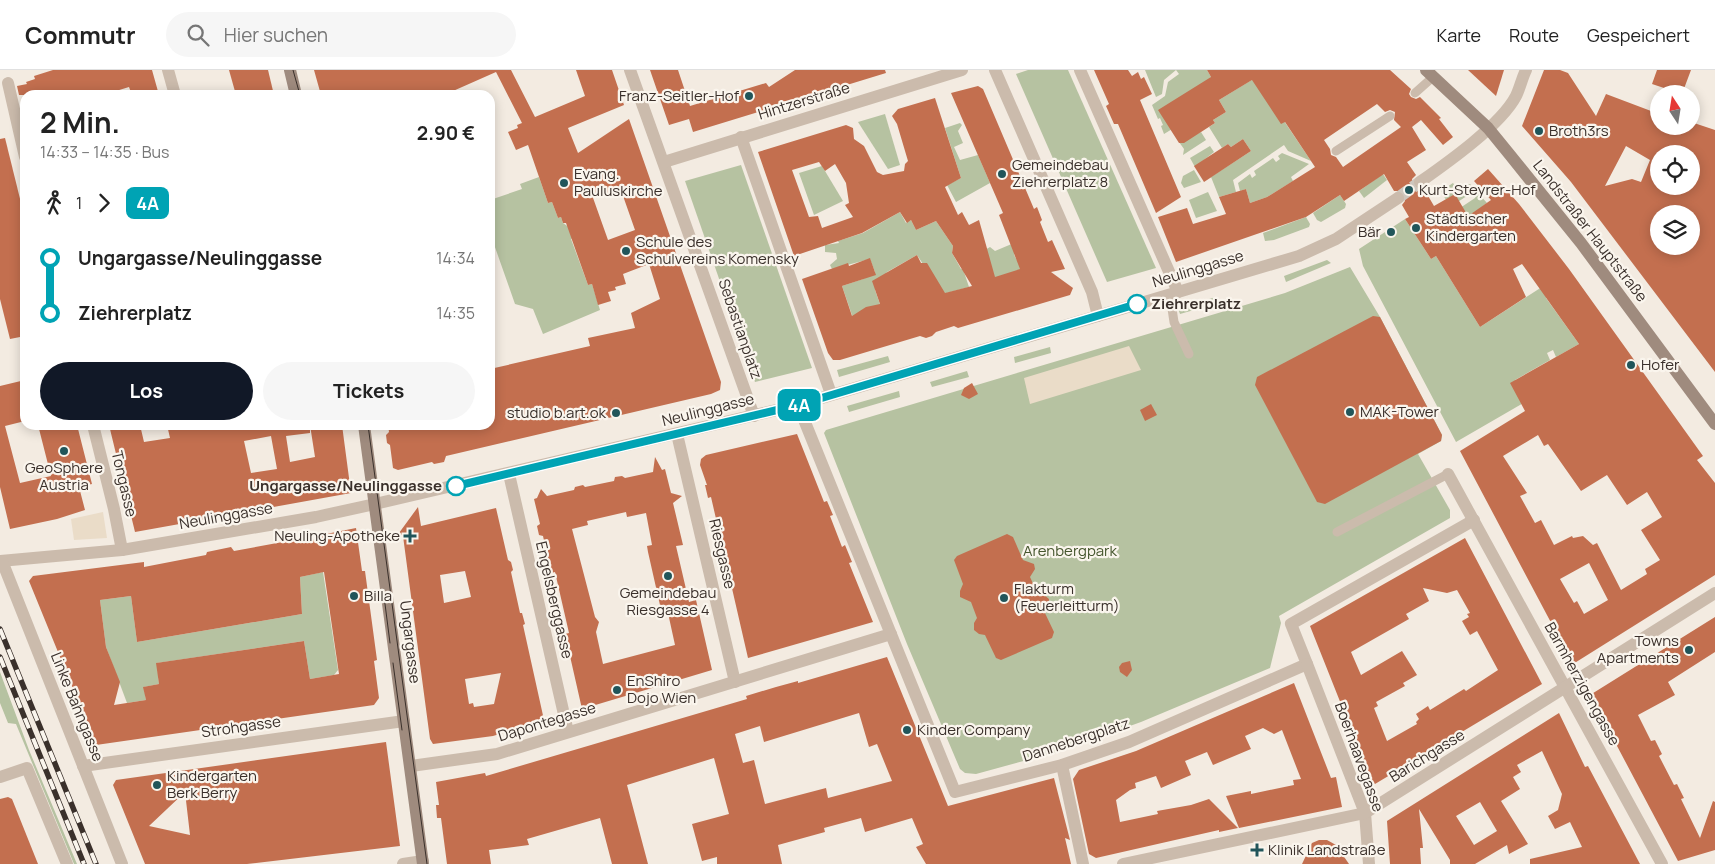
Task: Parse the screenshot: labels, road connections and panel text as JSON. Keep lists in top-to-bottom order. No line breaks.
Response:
{"streets":{"main road":["Landstraßer Hauptstraße","Ungargasse"],"street":["Hintzerstraße","Neulinggasse","Sebastianplatz","Tongasse","Riesgasse","Engelsberggasse","Barmherzigengasse","Linke Bahngasse","Dapontegasse","Strohgasse","Dannebergplatz","Barichgasse","Boerhaavegasse"]},"crossings":[["Neulinggasse","Sebastianplatz"],["Neulinggasse","Tongasse"],["Neulinggasse","Riesgasse"],["Neulinggasse","Engelsberggasse"],["Neulinggasse","Ungargasse"],["Neulinggasse","Linke Bahngasse"],["Neulinggasse","Dannebergplatz"],["Riesgasse","Dapontegasse"],["Engelsberggasse","Dapontegasse"],["Ungargasse","Dapontegasse"],["Ungargasse","Strohgasse"],["Barmherzigengasse","Barichgasse"],["Linke Bahngasse","Strohgasse"],["Dapontegasse","Dannebergplatz"],["Dannebergplatz","Boerhaavegasse"],["Barichgasse","Boerhaavegasse"]],"parks":["Arenbergpark"],"places":{"other":["Franz-Seitler-Hof","Broth3rs","Gemeindebau Ziehrerplatz 8","Evang. Pauluskirche","Kurt-Steyrer-Hof","Städtischer Kindergarten","Bär","Schule des Schulvereins Komensky","Ziehrerplatz","Hofer","MAK-Tower","studio b.art.ok","GeoSphere Austria","Ungargasse/Neulinggasse","Gemeindebau Riesgasse 4","Billa","Flakturm (Feuerleitturm)","Towns Apartments","EnShiro Dojo Wien","Kinder Company","Kindergarten Berk Berry"],"health":["Neuling-Apotheke","Klinik Landstraße"]},"lines":["bus line 4A"],"north":"top","page":{"header":"Commutr","search":"Hier suchen","nav":["Karte","Route","Gespeichert"],"on_map":"4A","heading":["2 Min.","14:33 – 14:35 · Bus","2.90 €"],"legs":["1","4A"],"list":[{"name":"Ungargasse/Neulinggasse","value":"14:34"},{"name":"Ziehrerplatz","value":"14:35"}],"buttons":["Los","Tickets"]}}
